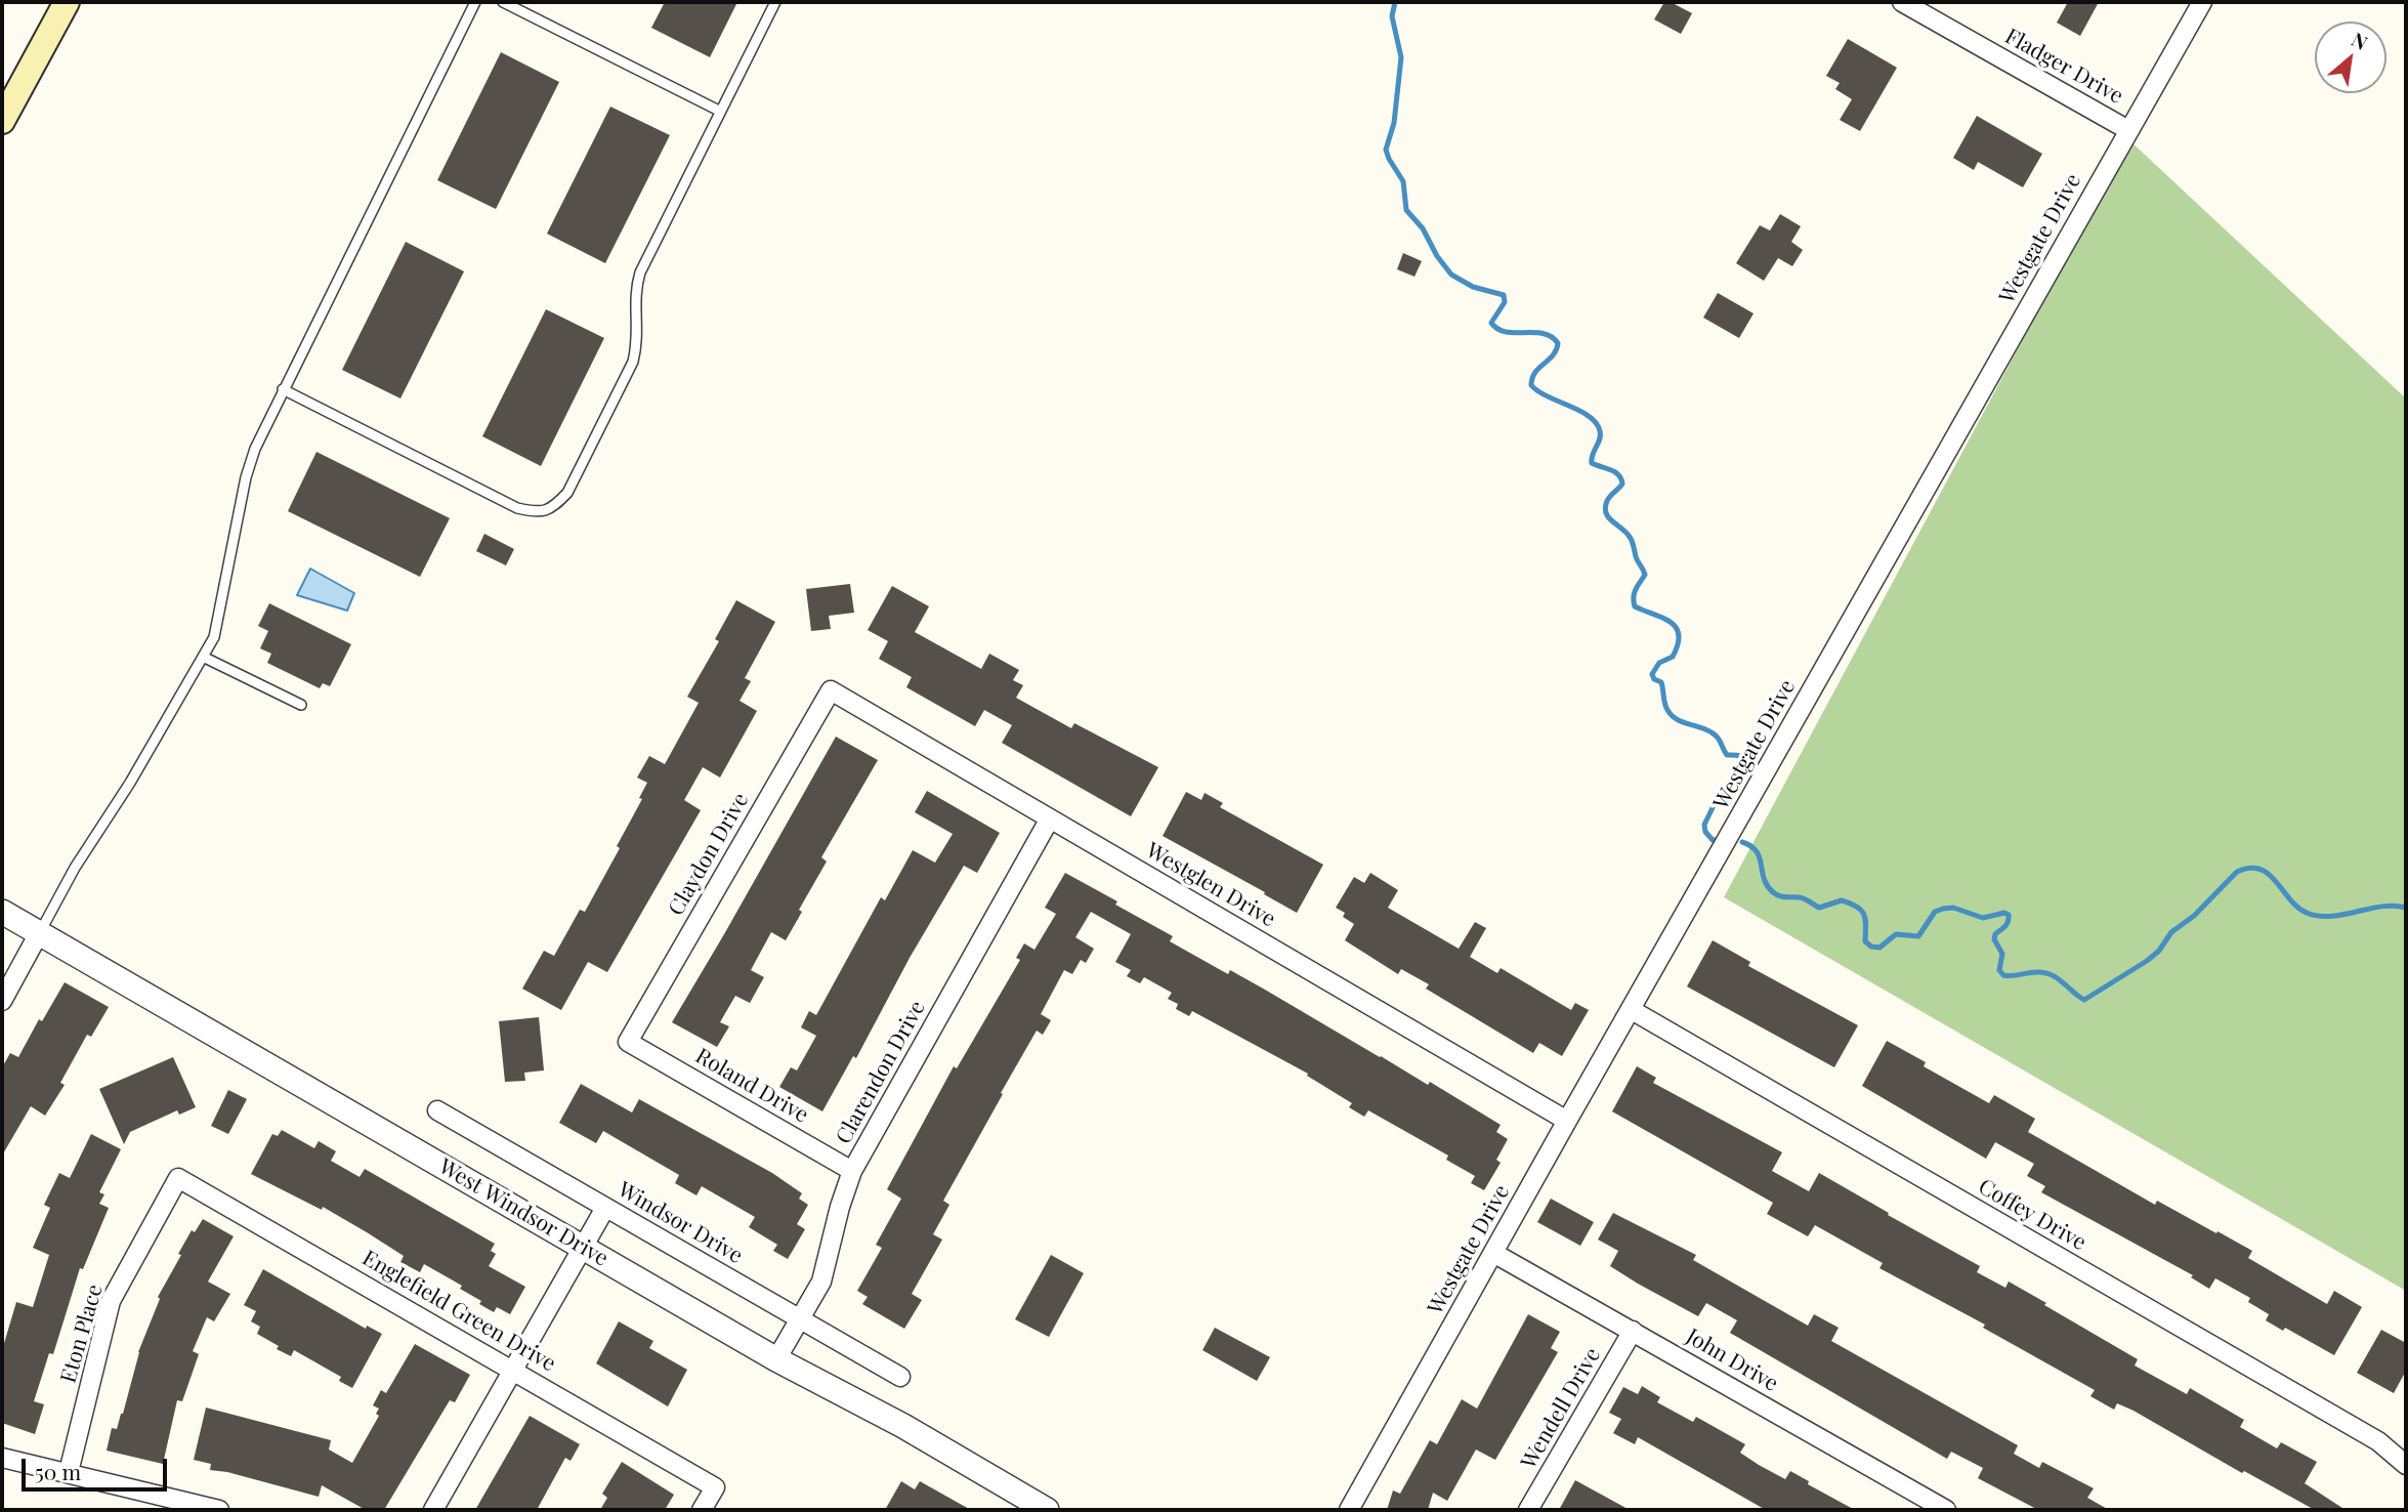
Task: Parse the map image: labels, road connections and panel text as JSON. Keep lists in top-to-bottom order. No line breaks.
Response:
{"streets":{"street":["Fladger Drive","Westgate Drive","Claydon Drive","Westglen Drive","Clarendon Drive","Roland Drive","West Windsor Drive","Coffey Drive","Windsor Drive","Englefield Green Drive","Eton Place","John Drive","Wendell Drive"]},"crossings":[["Fladger Drive","Westgate Drive"],["Westgate Drive","Westglen Drive"],["Westgate Drive","Coffey Drive"],["Westgate Drive","John Drive"],["Claydon Drive","Westglen Drive"],["Claydon Drive","Roland Drive"],["Westglen Drive","Clarendon Drive"],["Clarendon Drive","Roland Drive"],["Clarendon Drive","West Windsor Drive"],["Clarendon Drive","Windsor Drive"],["Englefield Green Drive","Eton Place"],["John Drive","Wendell Drive"]],"scale_bar":"50 m","north":"top right"}
